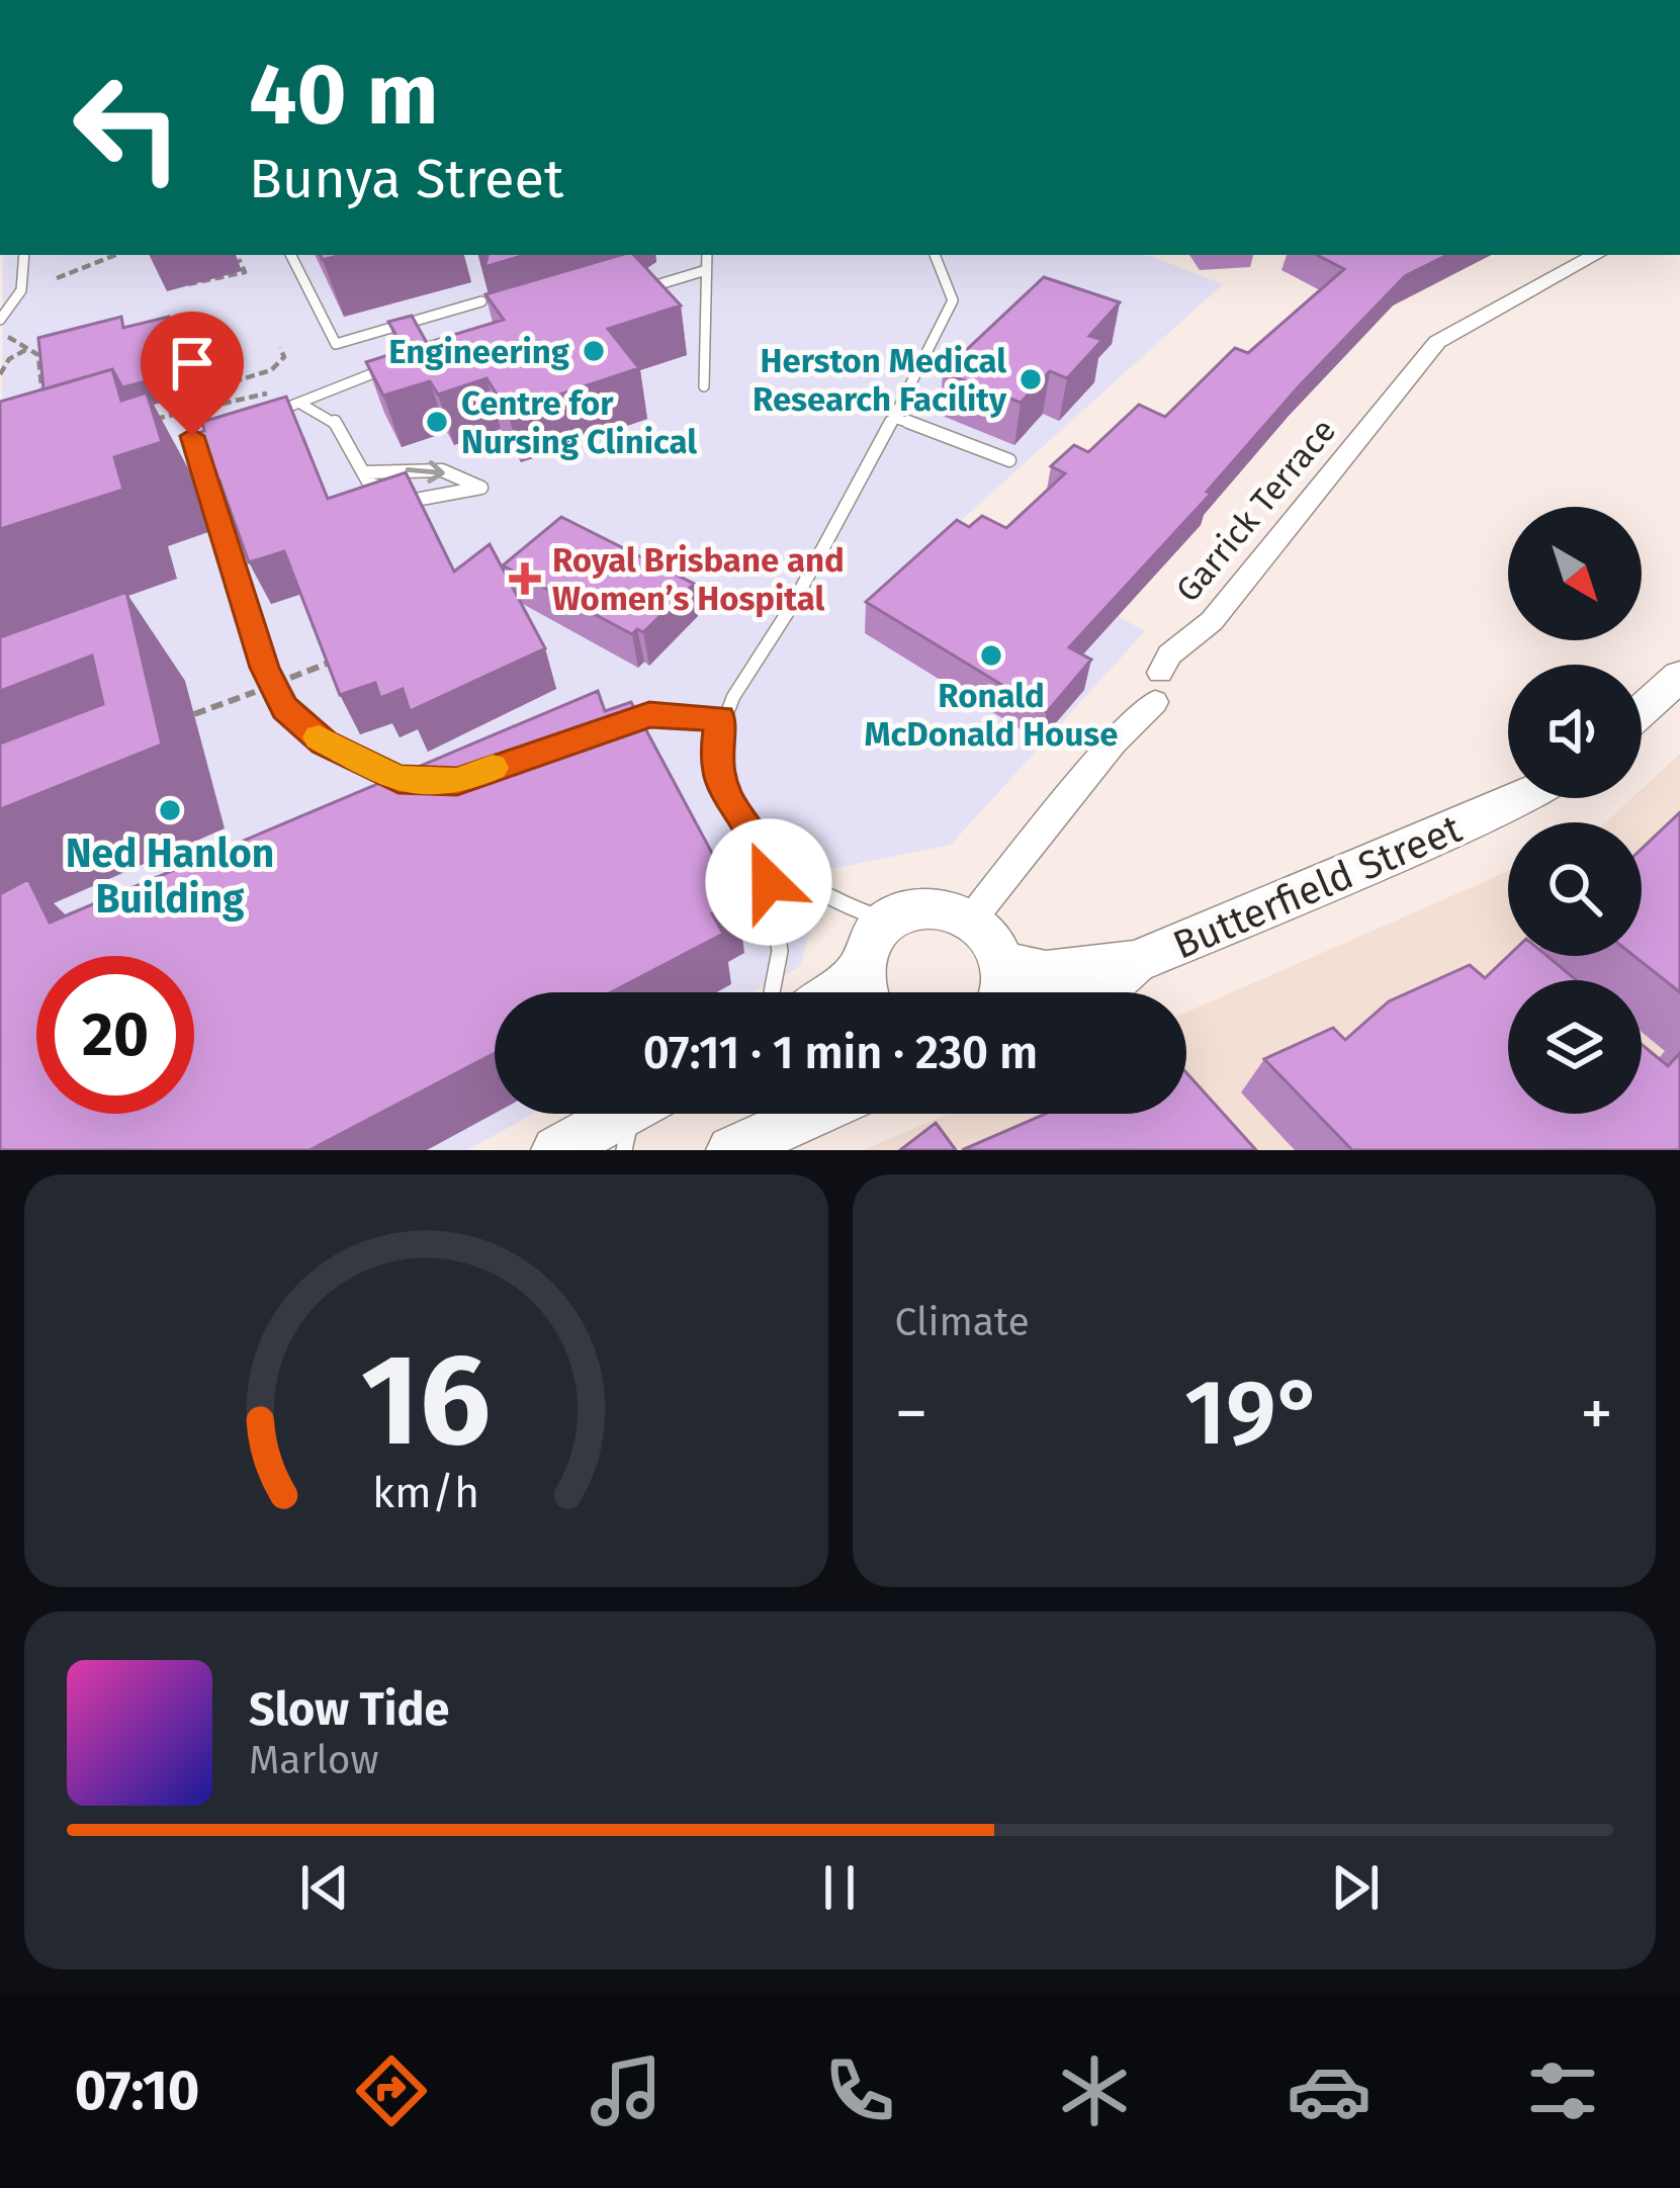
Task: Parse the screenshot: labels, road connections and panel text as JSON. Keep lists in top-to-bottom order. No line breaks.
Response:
{"streets":{"street":["Garrick Terrace","Butterfield Street"]},"places":{"other":["Engineering","Herston Medical Research Facility","Centre for Nursing Clinical","Ronald McDonald House","Ned Hanlon Building"],"health":["Royal Brisbane and Women’s Hospital"]},"north":"bottom right","page":{"turn":["40 m","Bunya Street"],"limit":"20","trip":"07:11 · 1 min · 230 m","tile":"Climate","heat":["−","19°","+"],"song":["Slow Tide","Marlow"],"tabs":"07:10","gauge":["16","km/h"]}}
